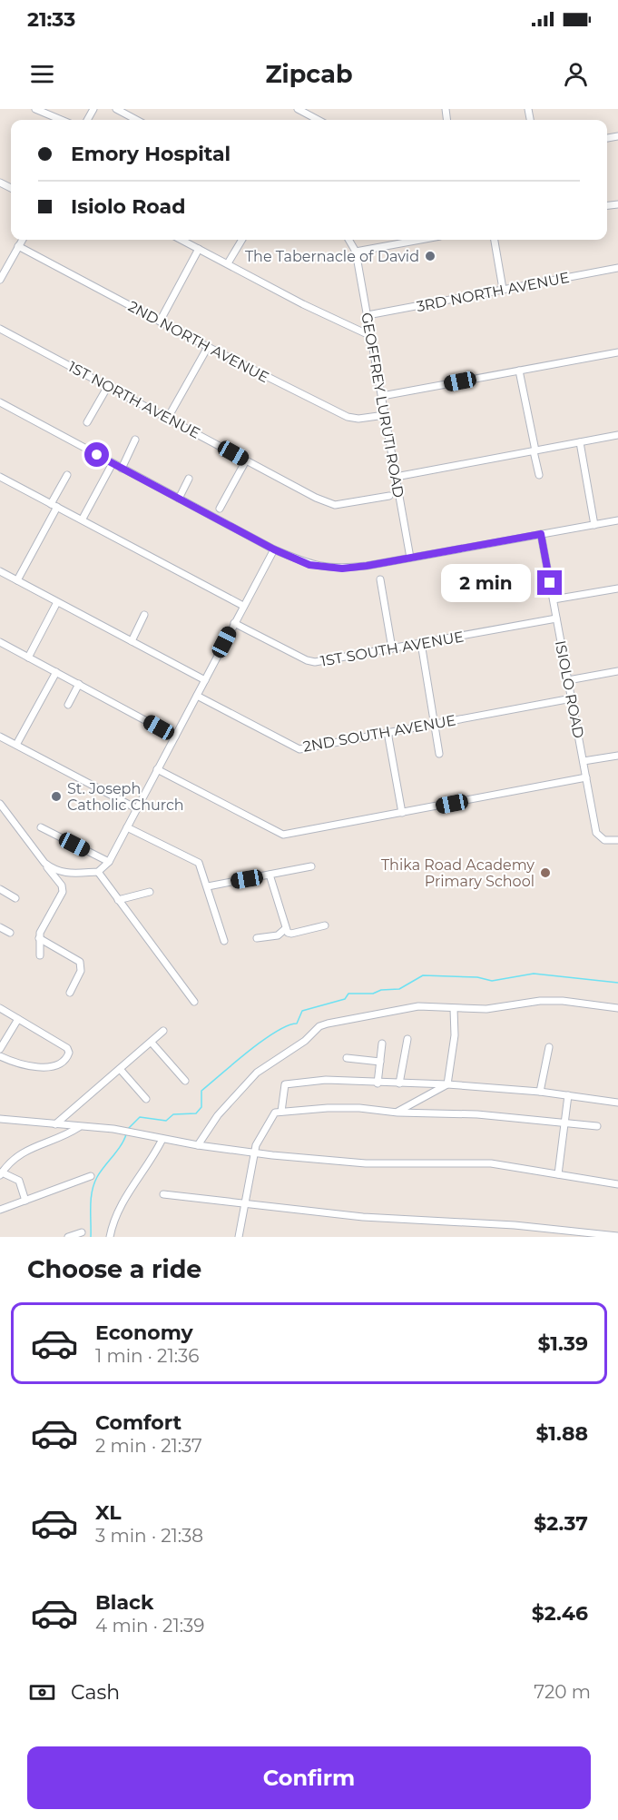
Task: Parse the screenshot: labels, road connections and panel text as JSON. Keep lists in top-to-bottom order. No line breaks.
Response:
{"streets":{"street":["3RD NORTH AVENUE","2ND NORTH AVENUE","1ST NORTH AVENUE","GEOFFREY LURUTI ROAD","1ST SOUTH AVENUE","ISIOLO ROAD","2ND SOUTH AVENUE"]},"crossings":[["3RD NORTH AVENUE","GEOFFREY LURUTI ROAD"],["2ND NORTH AVENUE","GEOFFREY LURUTI ROAD"],["1ST NORTH AVENUE","GEOFFREY LURUTI ROAD"],["1ST SOUTH AVENUE","ISIOLO ROAD"],["ISIOLO ROAD","2ND SOUTH AVENUE"]],"places":["The Tabernacle of David","St. Joseph Catholic Church","Thika Road Academy Primary School"],"page":{"status":"21:33","header":"Zipcab","banner":["Emory Hospital","Isiolo Road"],"bubble":"2 min","heading":"Choose a ride","list":[{"name":"Economy","note":"1 min · 21:36","value":"$1.39"},{"name":"Comfort","note":"2 min · 21:37","value":"$1.88"},{"name":"XL","note":"3 min · 21:38","value":"$2.37"},{"name":"Black","note":"4 min · 21:39","value":"$2.46"}],"pay":["Cash","720 m"],"buttons":"Confirm"}}
